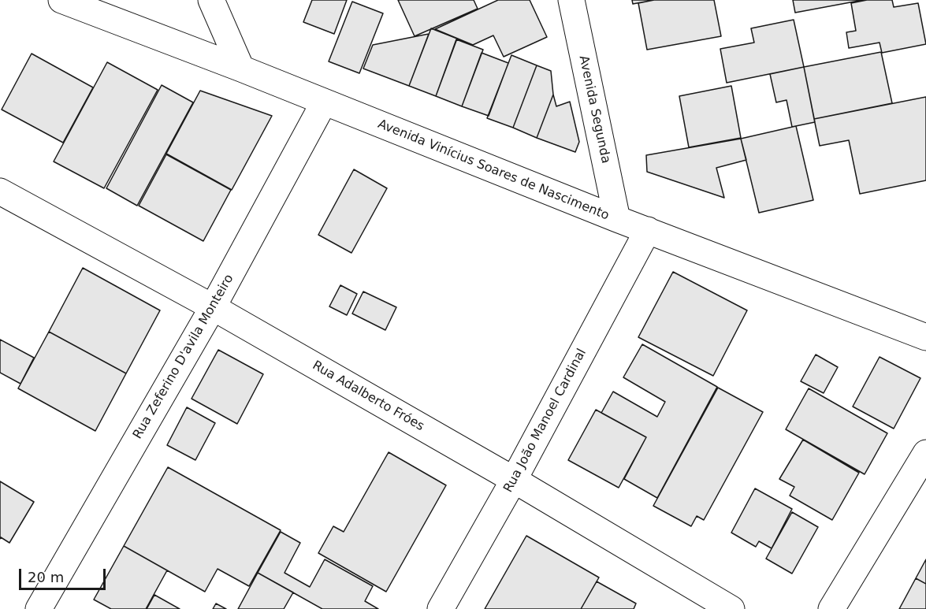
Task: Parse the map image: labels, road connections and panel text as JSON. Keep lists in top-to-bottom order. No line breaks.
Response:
{"streets":{"street":["Avenida Segunda","Avenida Vinícius Soares de Nascimento","Rua Zeferino D'avila Monteiro","Rua Adalberto Fróes","Rua João Manoel Cardinal"]},"crossings":[["Avenida Segunda","Avenida Vinícius Soares de Nascimento"],["Avenida Vinícius Soares de Nascimento","Rua Zeferino D'avila Monteiro"],["Avenida Vinícius Soares de Nascimento","Rua João Manoel Cardinal"],["Rua Zeferino D'avila Monteiro","Rua Adalberto Fróes"],["Rua Adalberto Fróes","Rua João Manoel Cardinal"]],"scale_bar":"20 m"}
